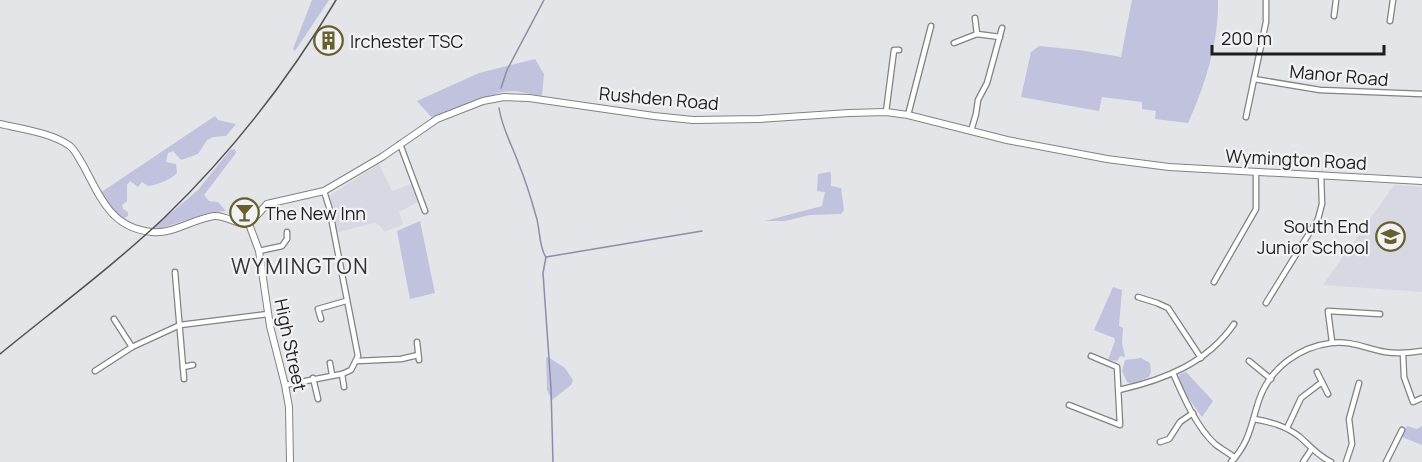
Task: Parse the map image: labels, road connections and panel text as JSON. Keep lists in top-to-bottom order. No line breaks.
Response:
{"streets":{"street":["Manor Road","Rushden Road","Wymington Road","High Street"]},"crossings":[["Rushden Road","Wymington Road"],["Rushden Road","High Street"]],"districts":["WYMINGTON"],"places":{"building":["Irchester TSC"],"bar":["The New Inn"],"school or university":["South End Junior School"]},"scale_bar":"200 m"}
